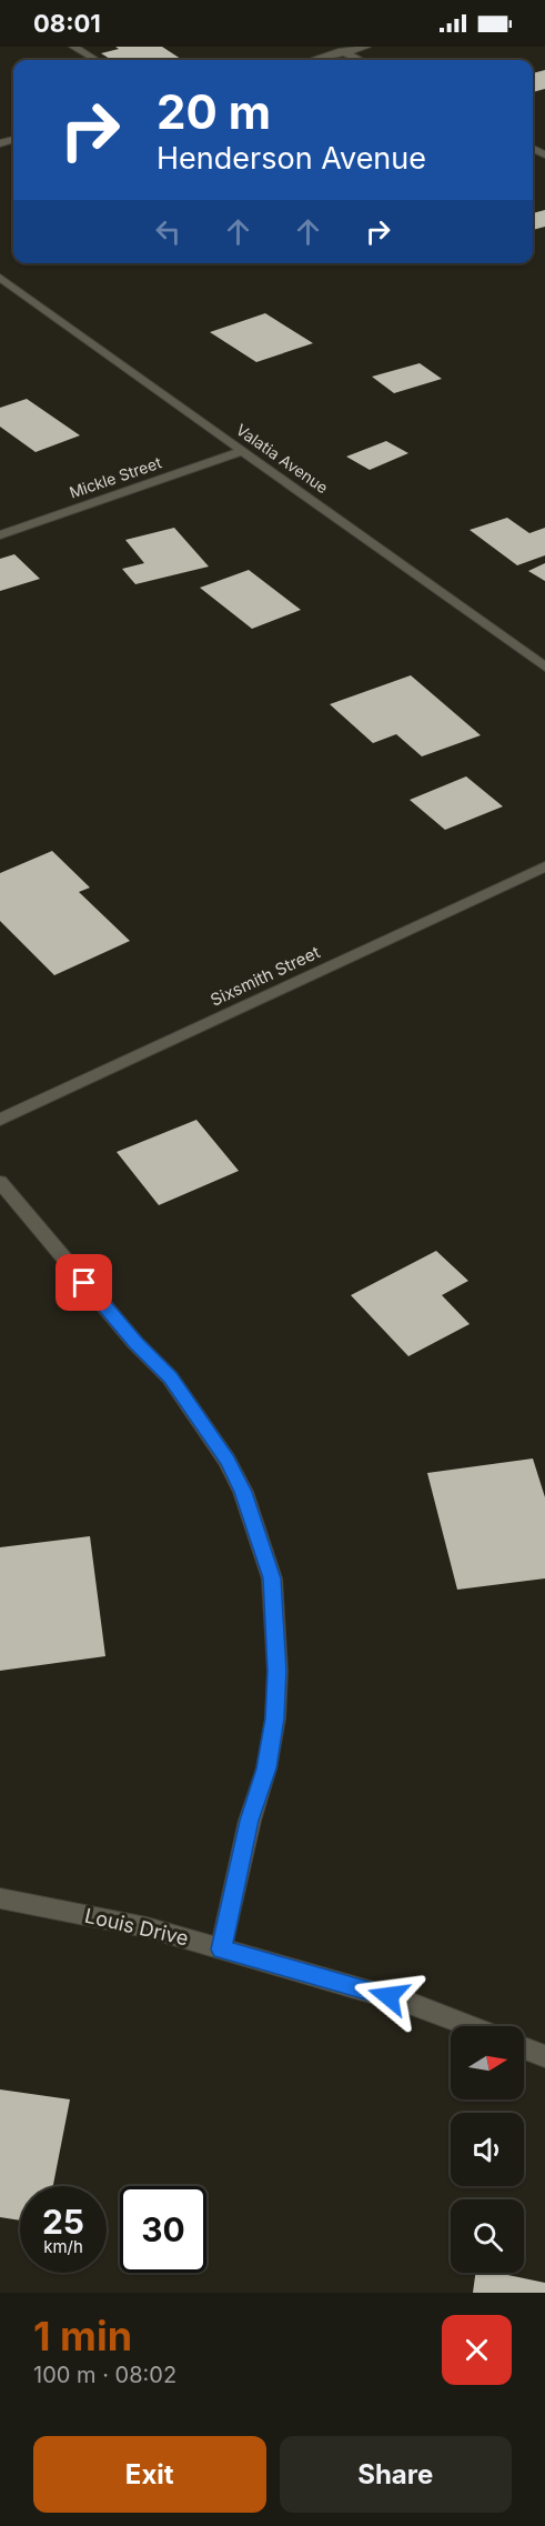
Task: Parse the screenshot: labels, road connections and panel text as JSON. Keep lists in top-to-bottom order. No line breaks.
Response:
{"streets":{"street":["Valatia Avenue","Mickle Street","Sixsmith Street","Louis Drive"]},"crossings":[["Valatia Avenue","Mickle Street"]],"north":"right","page":{"status":"08:01","turn":["20 m","Henderson Avenue"],"speed":"25 km/h","limit":"30","heading":["1 min","100 m · 08:02"],"buttons":["Exit","Share"]}}
